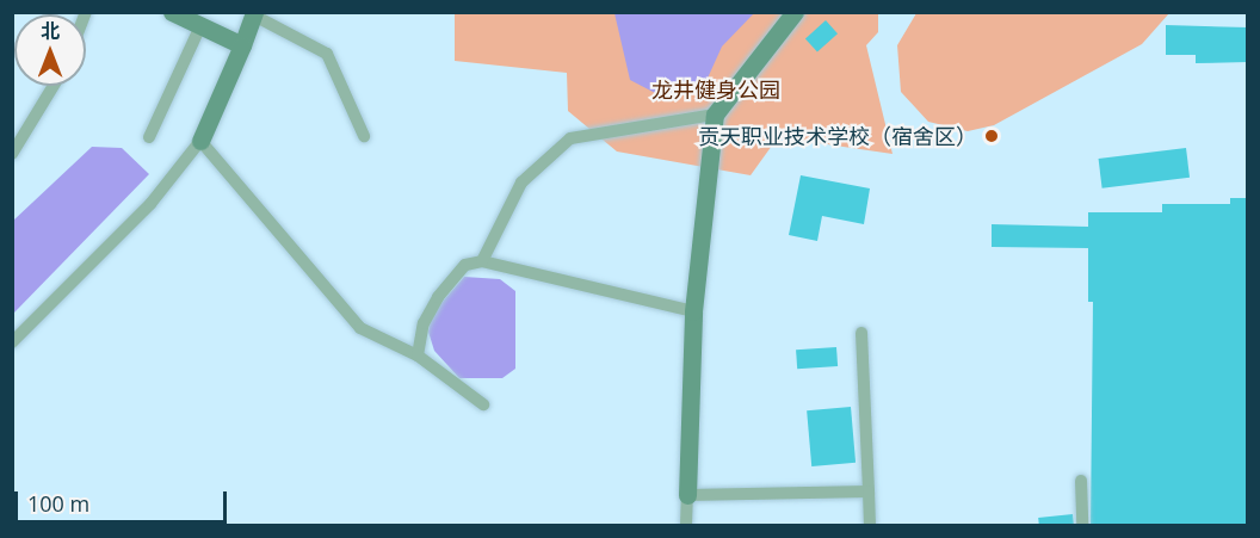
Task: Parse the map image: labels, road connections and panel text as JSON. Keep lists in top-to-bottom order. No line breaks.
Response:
{"parks":["龙井健身公园"],"places":["贡天职业技术学校（宿舍区）"],"scale_bar":"100 m","north":"top"}
